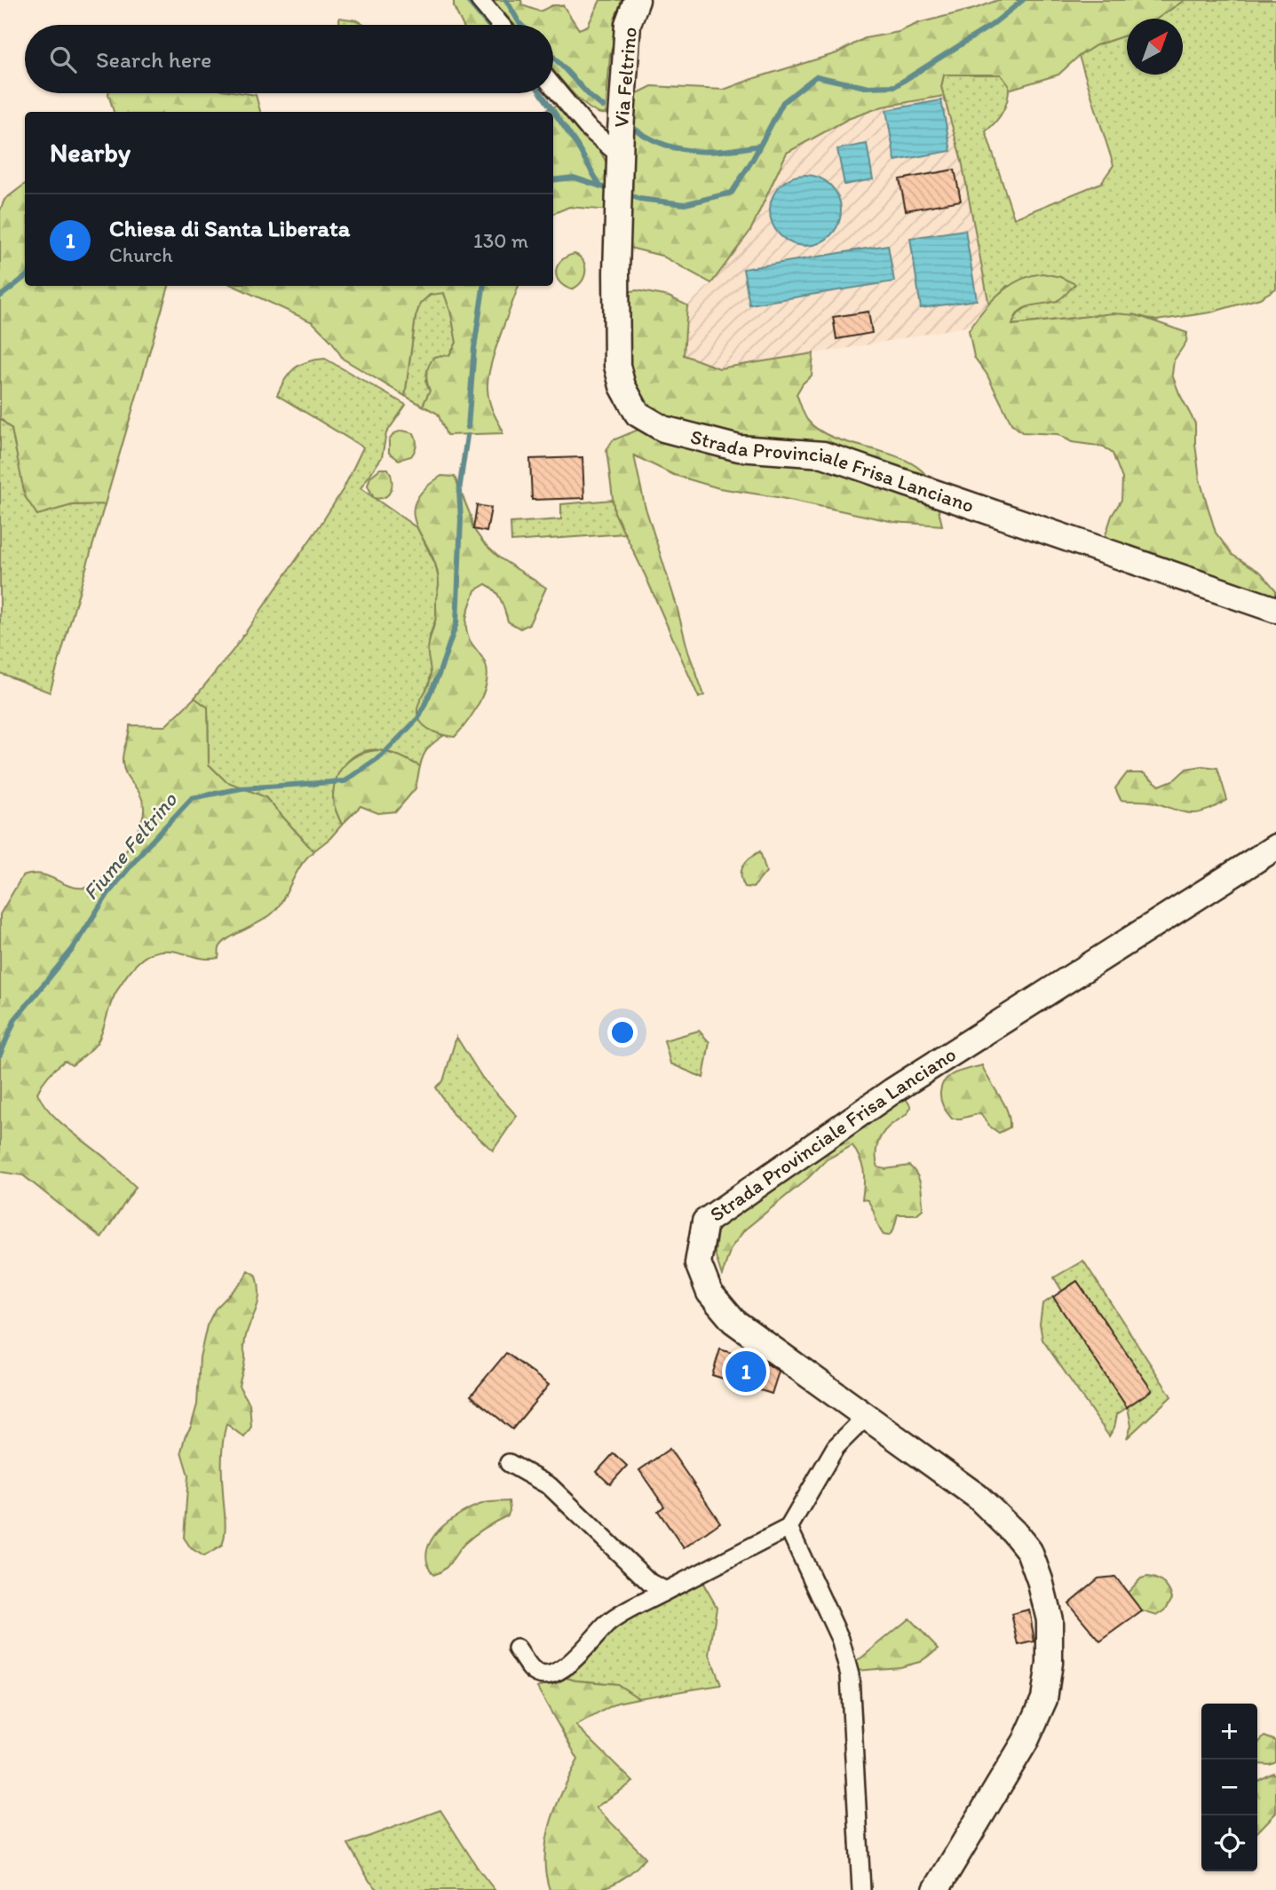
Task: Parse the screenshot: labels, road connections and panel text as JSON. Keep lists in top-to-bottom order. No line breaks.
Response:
{"streets":{"street":["Via Feltrino","Strada Provinciale Frisa Lanciano"]},"crossings":[["Via Feltrino","Strada Provinciale Frisa Lanciano"]],"water":["Fiume Feltrino"],"north":"top right","page":{"search":"Search here","heading":"Nearby","list":[{"mark":"1","name":"Chiesa di Santa Liberata","note":"Church","value":"130 m"}],"pins":"1","map_buttons":["+","−"]}}
